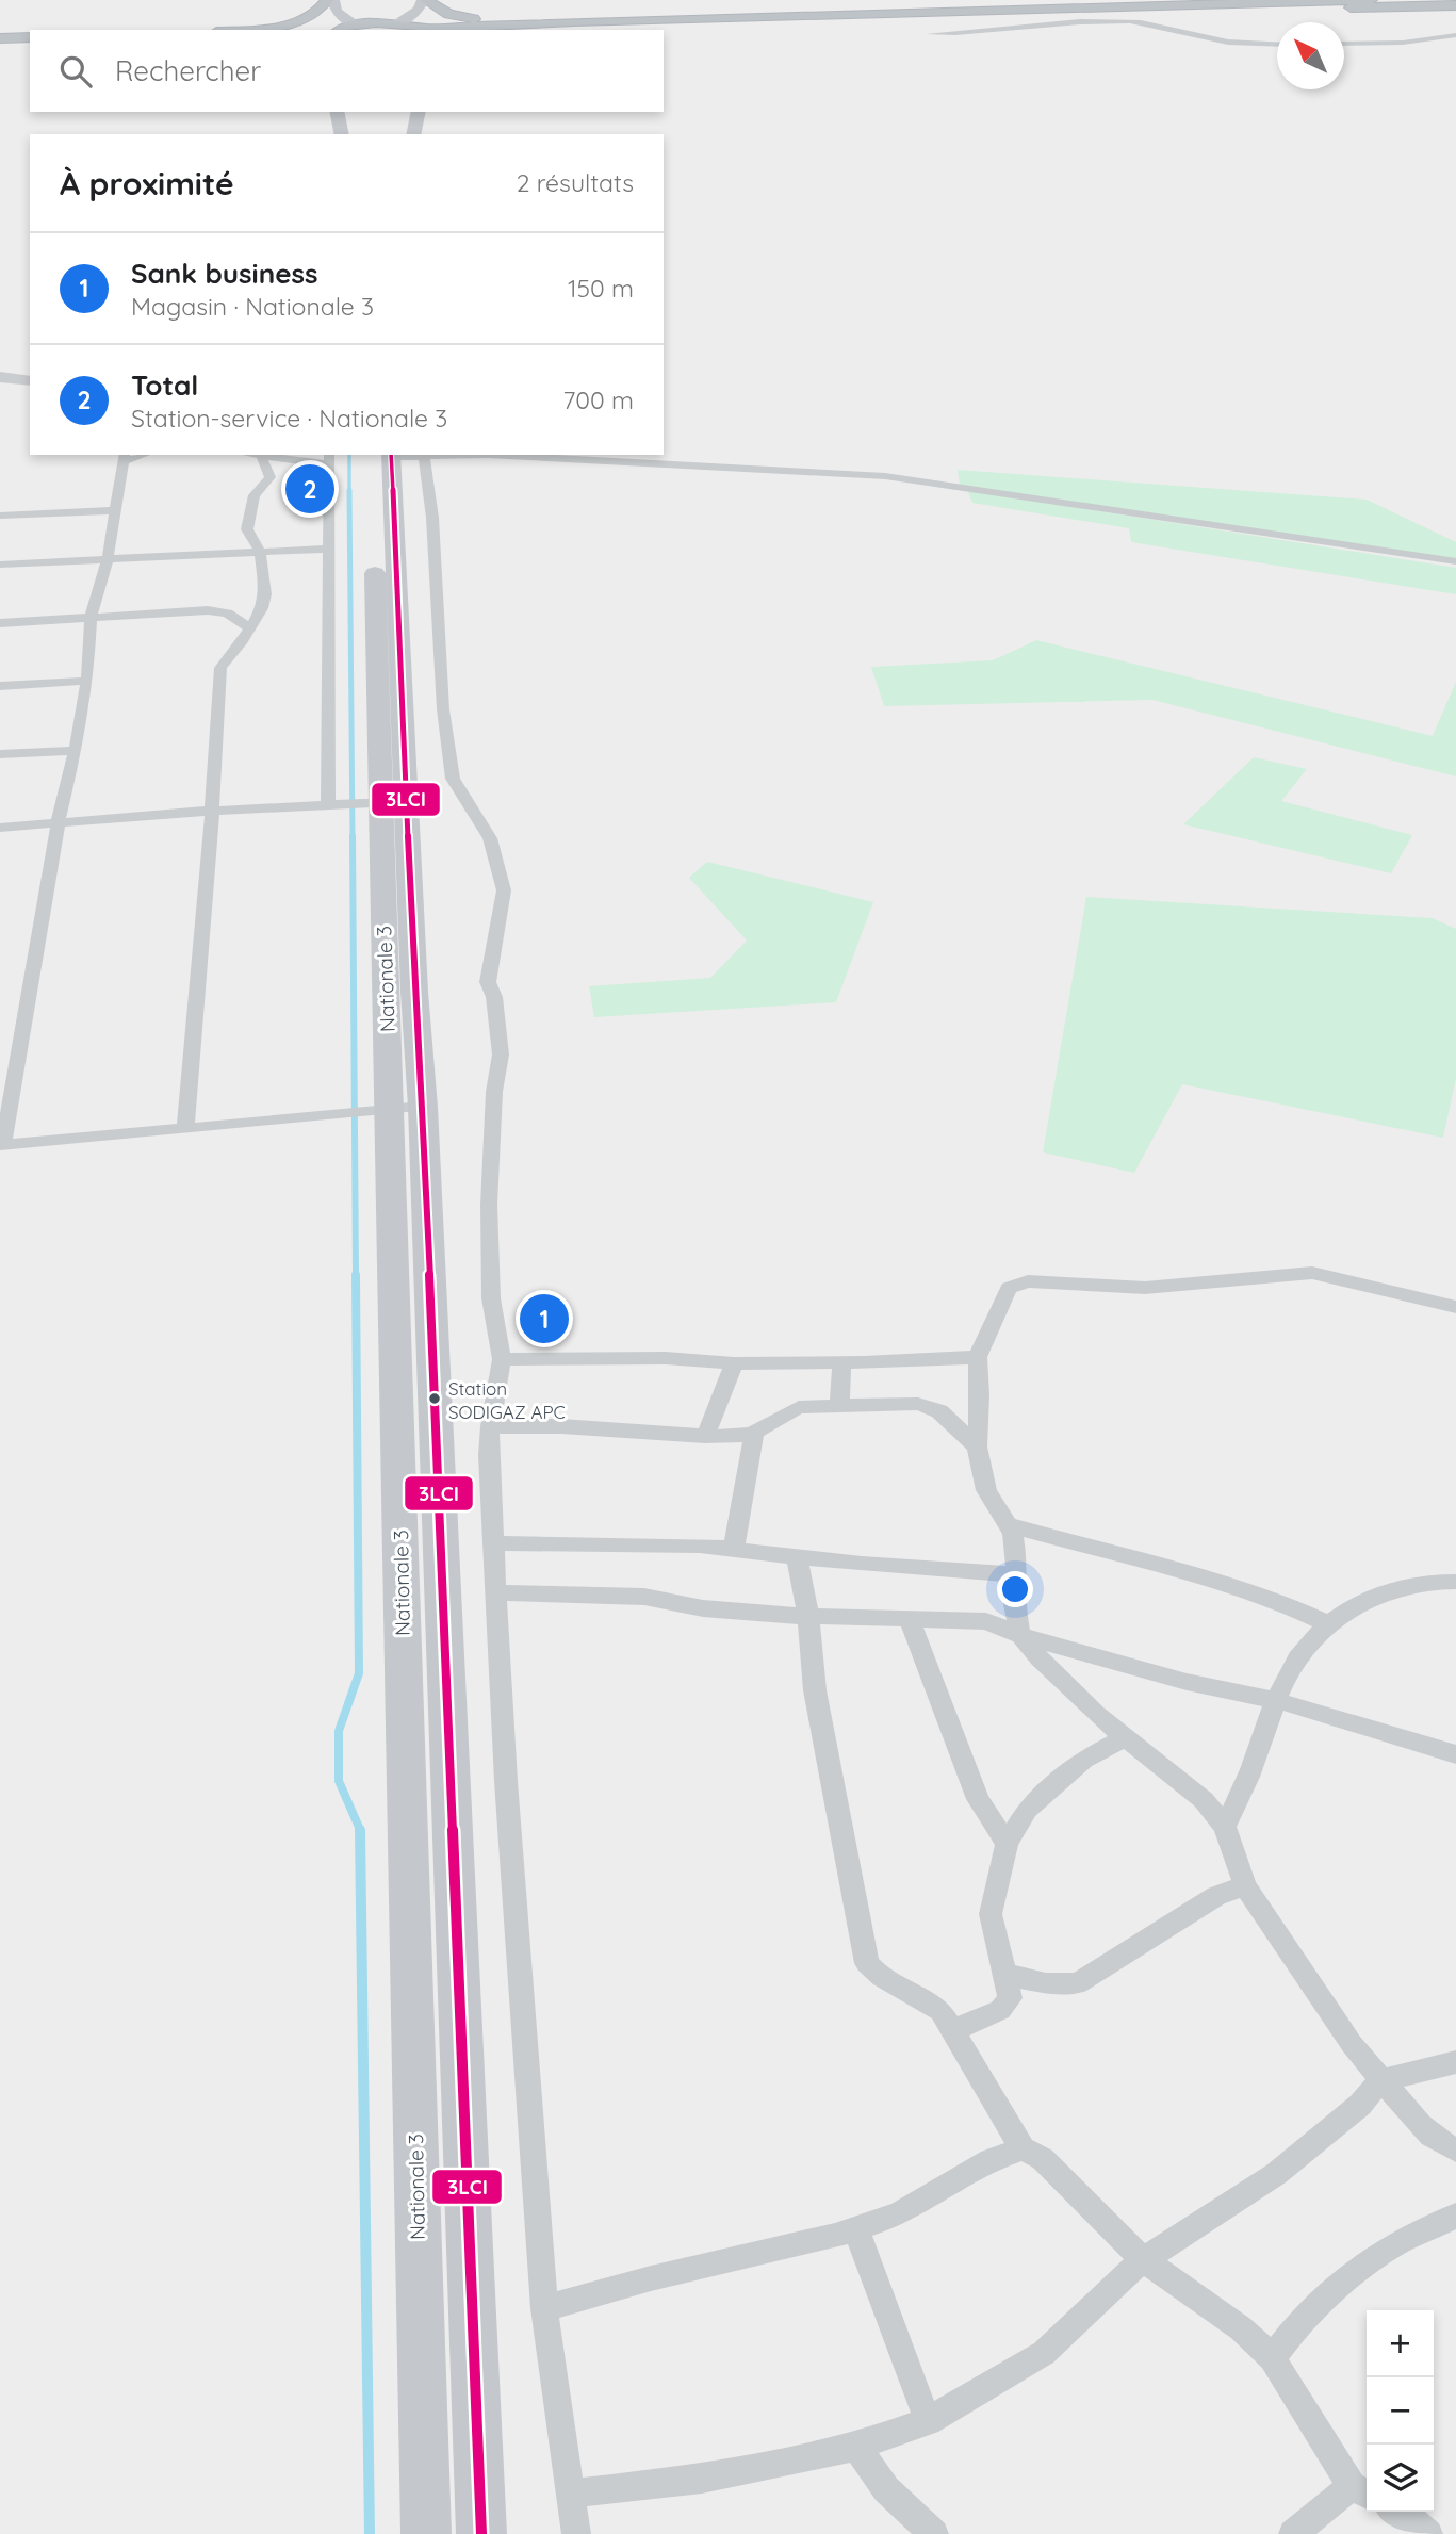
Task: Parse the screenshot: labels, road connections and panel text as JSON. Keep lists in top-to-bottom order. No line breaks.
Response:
{"streets":{"main road":["Nationale 3"]},"places":["Station SODIGAZ APC"],"lines":["transit line 3LCI"],"north":"top left","page":{"search":"Rechercher","heading":["À proximité","2 résultats"],"list":[{"mark":"1","name":"Sank business","note":"Magasin · Nationale 3","value":"150 m"},{"mark":"2","name":"Total","note":"Station-service · Nationale 3","value":"700 m"}],"pins":["2","1"],"map_buttons":["+","−"]}}
